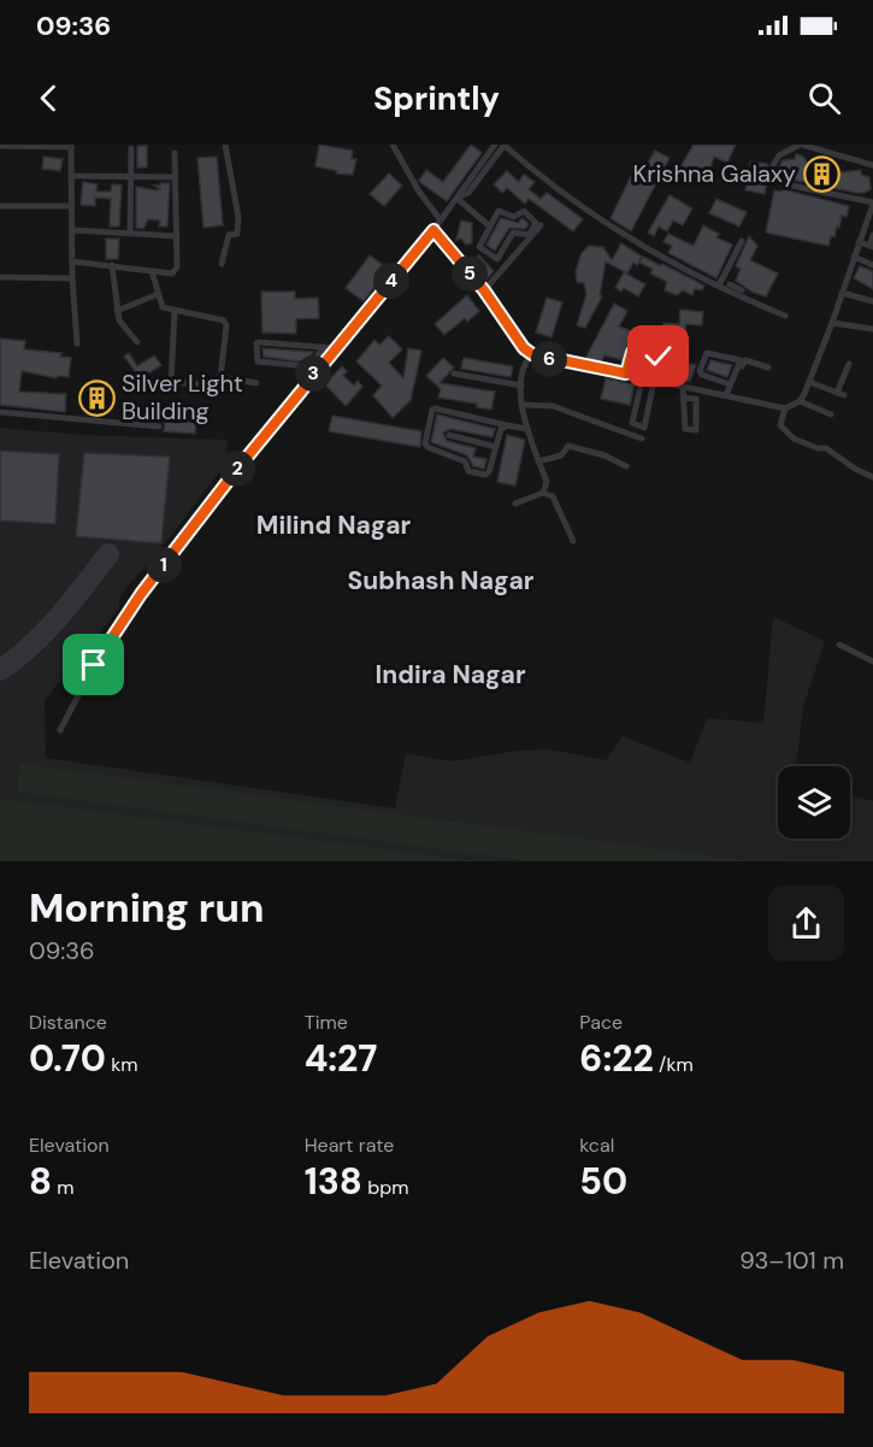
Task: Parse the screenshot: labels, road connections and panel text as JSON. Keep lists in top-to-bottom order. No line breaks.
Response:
{"districts":["Milind Nagar","Subhash Nagar","Indira Nagar"],"places":{"building":["Krishna Galaxy","Silver Light Building"]},"page":{"status":"09:36","header":"Sprintly","pins":["5","4","6","3","2","1"],"heading":["Morning run","09:36"],"stats":[["Distance","0.70 km"],["Time","4:27"],["Pace","6:22 /km"],["Elevation","8 m"],["Heart rate","138 bpm"],["kcal","50"]],"chart":["Elevation","93–101 m"]}}
